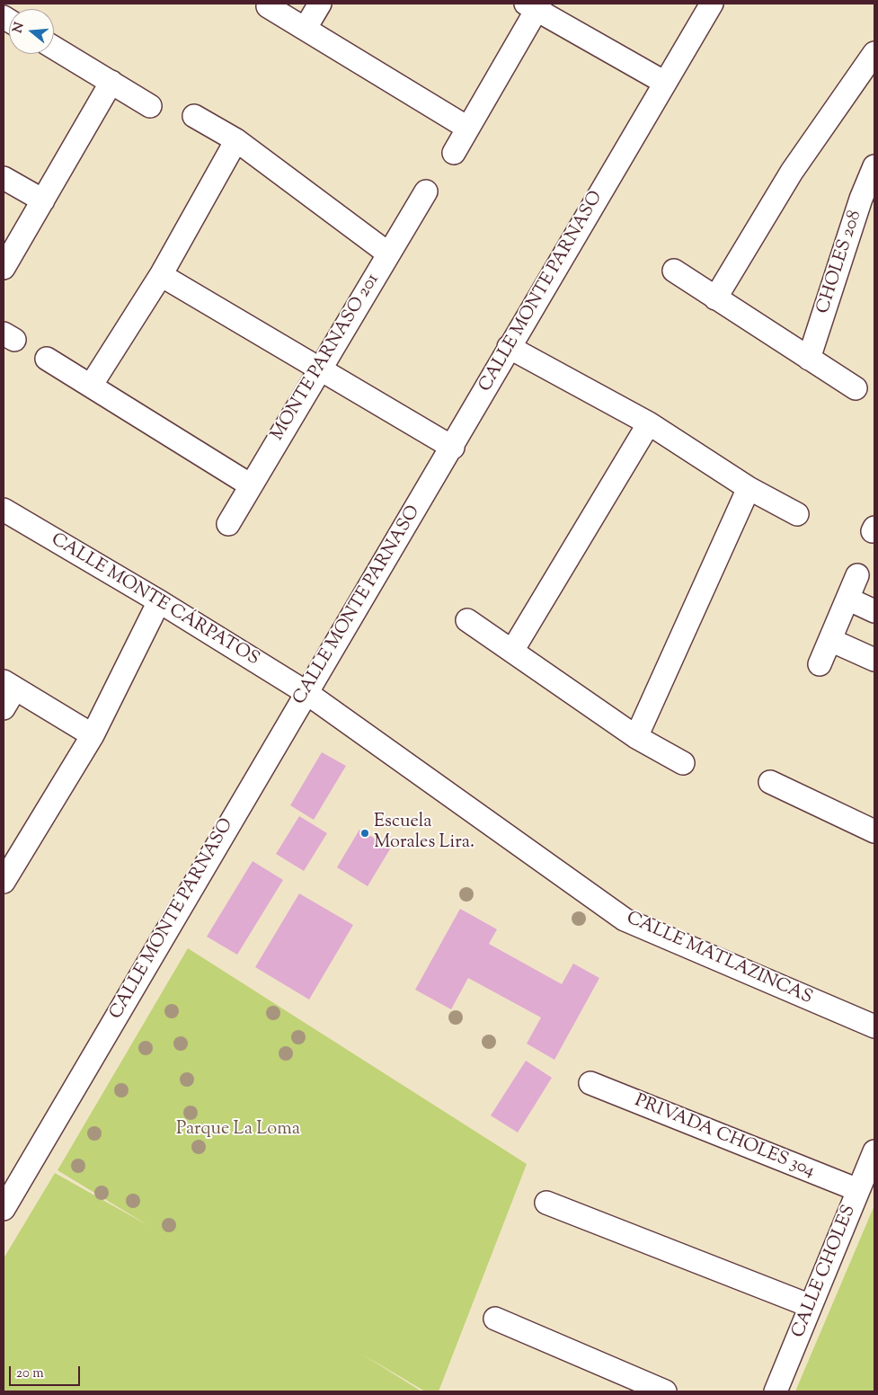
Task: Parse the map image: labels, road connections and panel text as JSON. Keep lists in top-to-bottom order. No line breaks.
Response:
{"streets":{"street":["CHOLES 208","CALLE MONTE PARNASO","MONTE PARNASO 201","CALLE MONTE CÁRPATOS","CALLE MATLAZINCAS","PRIVADA CHOLES 304","CALLE CHOLES"]},"crossings":[["CALLE MONTE PARNASO","CALLE MONTE CÁRPATOS"],["CALLE MONTE PARNASO","CALLE MATLAZINCAS"],["CALLE MONTE CÁRPATOS","CALLE MATLAZINCAS"],["PRIVADA CHOLES 304","CALLE CHOLES"]],"parks":["Parque La Loma"],"places":["Escuela Morales Lira."],"scale_bar":"20 m","north":"left"}
